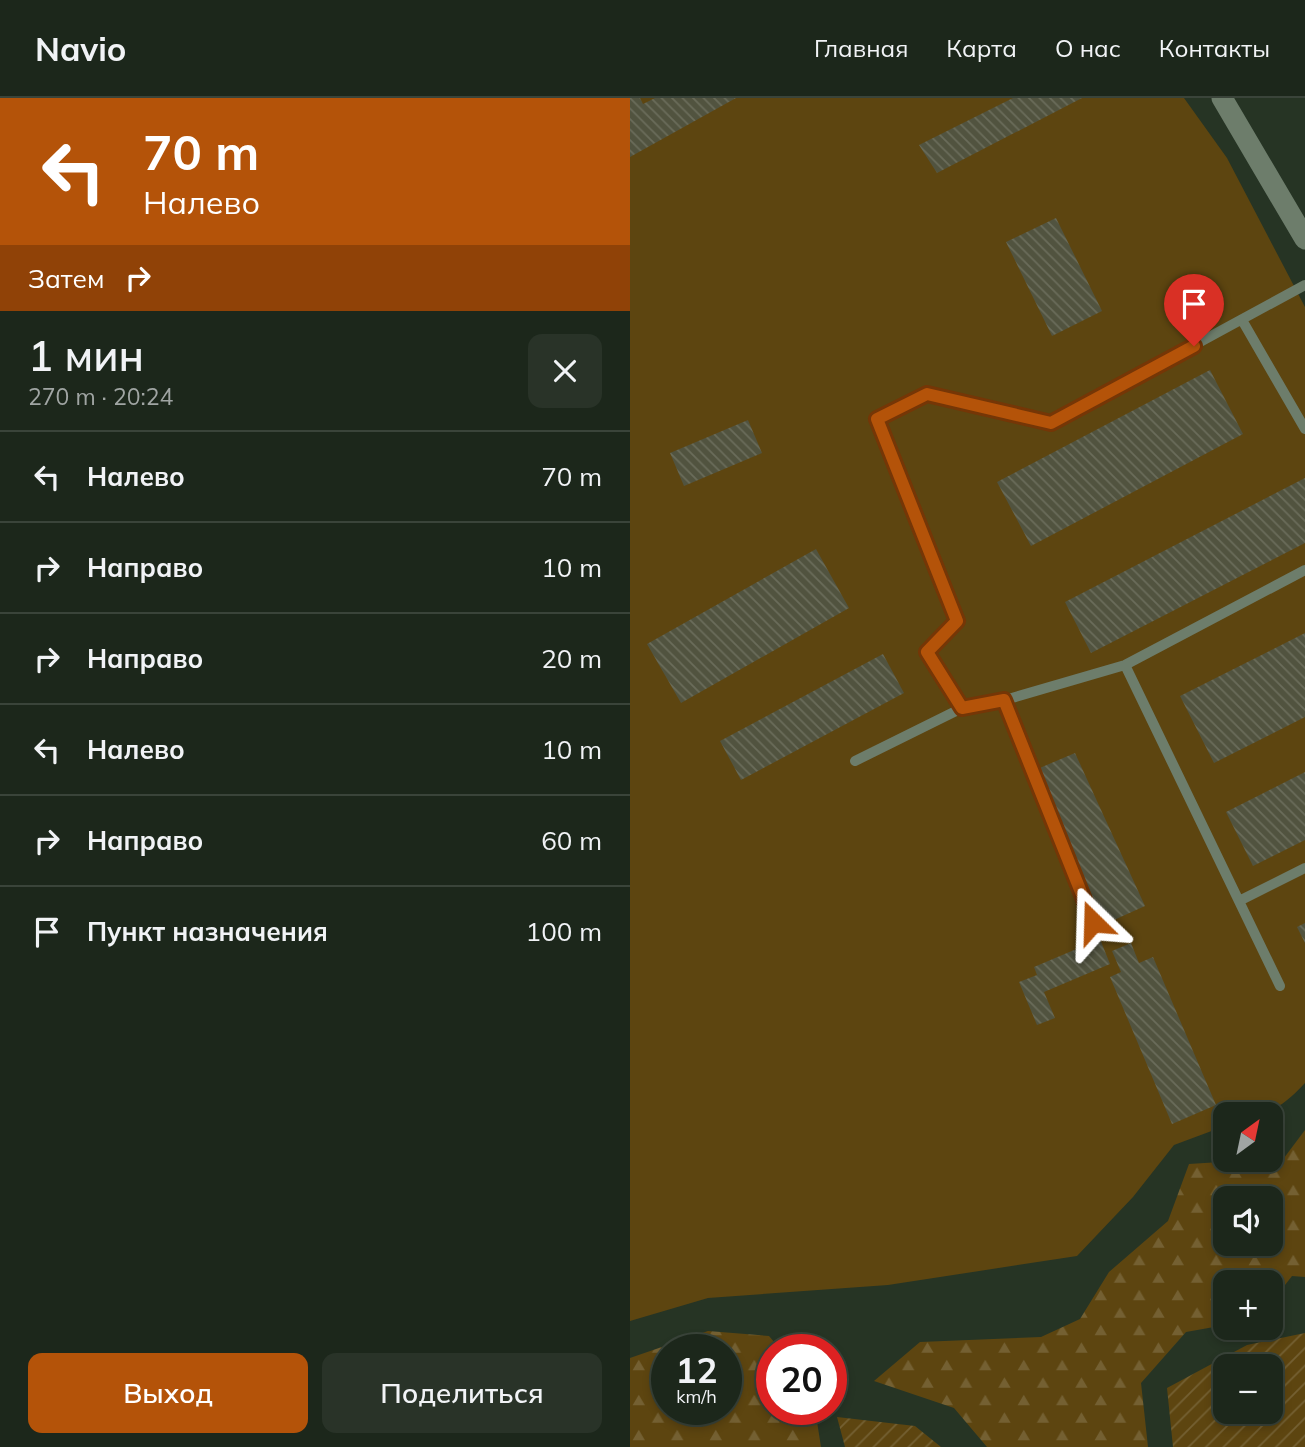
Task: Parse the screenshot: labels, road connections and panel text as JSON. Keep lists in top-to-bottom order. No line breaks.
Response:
{"north":"top right","page":{"header":"Navio","nav":["Главная","Карта","О нас","Контакты"],"turn":["70 m","Налево"],"then":"Затем","heading":["1 мин","270 m · 20:24"],"list":[{"name":"Налево","value":"70 m"},{"name":"Направо","value":"10 m"},{"name":"Направо","value":"20 m"},{"name":"Налево","value":"10 m"},{"name":"Направо","value":"60 m"},{"name":"Пункт назначения","value":"100 m"}],"map_buttons":["+","−"],"speed":"12 km/h","limit":"20","buttons":["Выход","Поделиться"]}}
